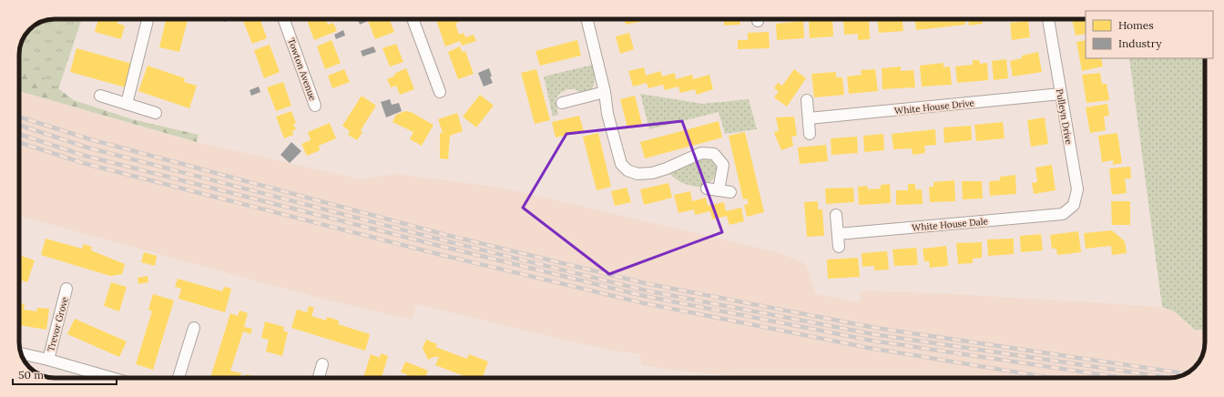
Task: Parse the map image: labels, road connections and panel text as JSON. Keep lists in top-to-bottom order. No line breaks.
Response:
{"streets":{"street":["Towton Avenue","White House Drive","Pulleyn Drive","White House Dale","Trevor Grove"]},"crossings":[["White House Drive","Pulleyn Drive"],["Pulleyn Drive","White House Dale"]],"legend":["Homes","Industry"],"scale_bar":"50 m"}
